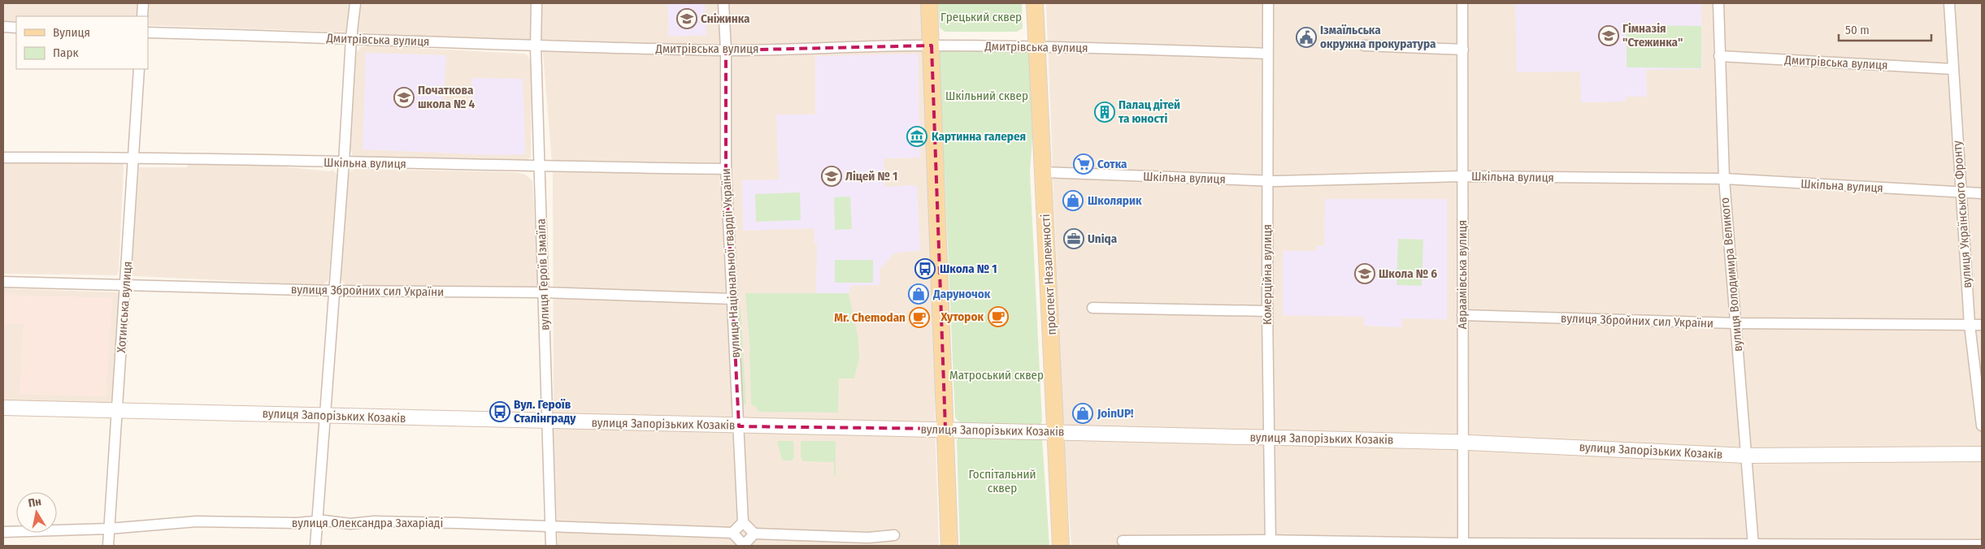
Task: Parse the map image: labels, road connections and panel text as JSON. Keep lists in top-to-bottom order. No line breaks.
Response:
{"streets":{"main road":["проспект Незалежності","вулиця Запорізьких Козаків"],"street":["Дмитрівська вулиця","Шкільна вулиця","вулиця Українського Фронту","вулиця Національної гвардії України","вулиця Героїв Ізмаїла","Комерційна вулиця","Авраамівська вулиця","вулиця Володимира Великого","вулиця Збройних сил України","Хотинська вулиця","вулиця Олександра Захаріаді"]},"crossings":[["Дмитрівська вулиця","вулиця Українського Фронту"],["Дмитрівська вулиця","вулиця Національної гвардії України"],["Дмитрівська вулиця","вулиця Героїв Ізмаїла"],["Дмитрівська вулиця","проспект Незалежності"],["Дмитрівська вулиця","Комерційна вулиця"],["Дмитрівська вулиця","вулиця Володимира Великого"],["Шкільна вулиця","вулиця Українського Фронту"],["Шкільна вулиця","вулиця Національної гвардії України"],["Шкільна вулиця","вулиця Героїв Ізмаїла"],["Шкільна вулиця","проспект Незалежності"],["Шкільна вулиця","Комерційна вулиця"],["Шкільна вулиця","Авраамівська вулиця"],["Шкільна вулиця","вулиця Володимира Великого"],["Шкільна вулиця","Хотинська вулиця"],["вулиця Українського Фронту","вулиця Збройних сил України"],["вулиця Національної гвардії України","вулиця Збройних сил України"],["вулиця Національної гвардії України","вулиця Запорізьких Козаків"],["вулиця Героїв Ізмаїла","вулиця Збройних сил України"],["вулиця Героїв Ізмаїла","вулиця Запорізьких Козаків"],["вулиця Героїв Ізмаїла","вулиця Олександра Захаріаді"],["проспект Незалежності","вулиця Запорізьких Козаків"],["Комерційна вулиця","вулиця Запорізьких Козаків"],["Авраамівська вулиця","вулиця Збройних сил України"],["Авраамівська вулиця","вулиця Запорізьких Козаків"],["вулиця Володимира Великого","вулиця Збройних сил України"],["вулиця Володимира Великого","вулиця Запорізьких Козаків"],["вулиця Збройних сил України","Хотинська вулиця"],["Хотинська вулиця","вулиця Запорізьких Козаків"],["Хотинська вулиця","вулиця Олександра Захаріаді"]],"parks":["Грецький сквер","Шкільний сквер","Матроський сквер","Госпітальний сквер"],"places":{"school or university":["Сніжинка","Гімназія \"Стежинка\"","Початкова школа № 4","Ліцей № 1","Школа № 6"],"public building":["Ізмаїльська окружна прокуратура"],"building":["Палац дітей та юності"],"museum":["Картинна галерея"],"supermarket":["Сотка"],"shop":["Школярик","Даруночок","JoinUP!"],"office":["Uniqa"],"bus stop":["Школа № 1","Вул. Героїв Сталінграду"],"cafe":["Хуторок","Mr. Chemodan"]},"legend":["Вулиця","Парк"],"scale_bar":"50 m","north":"top"}
